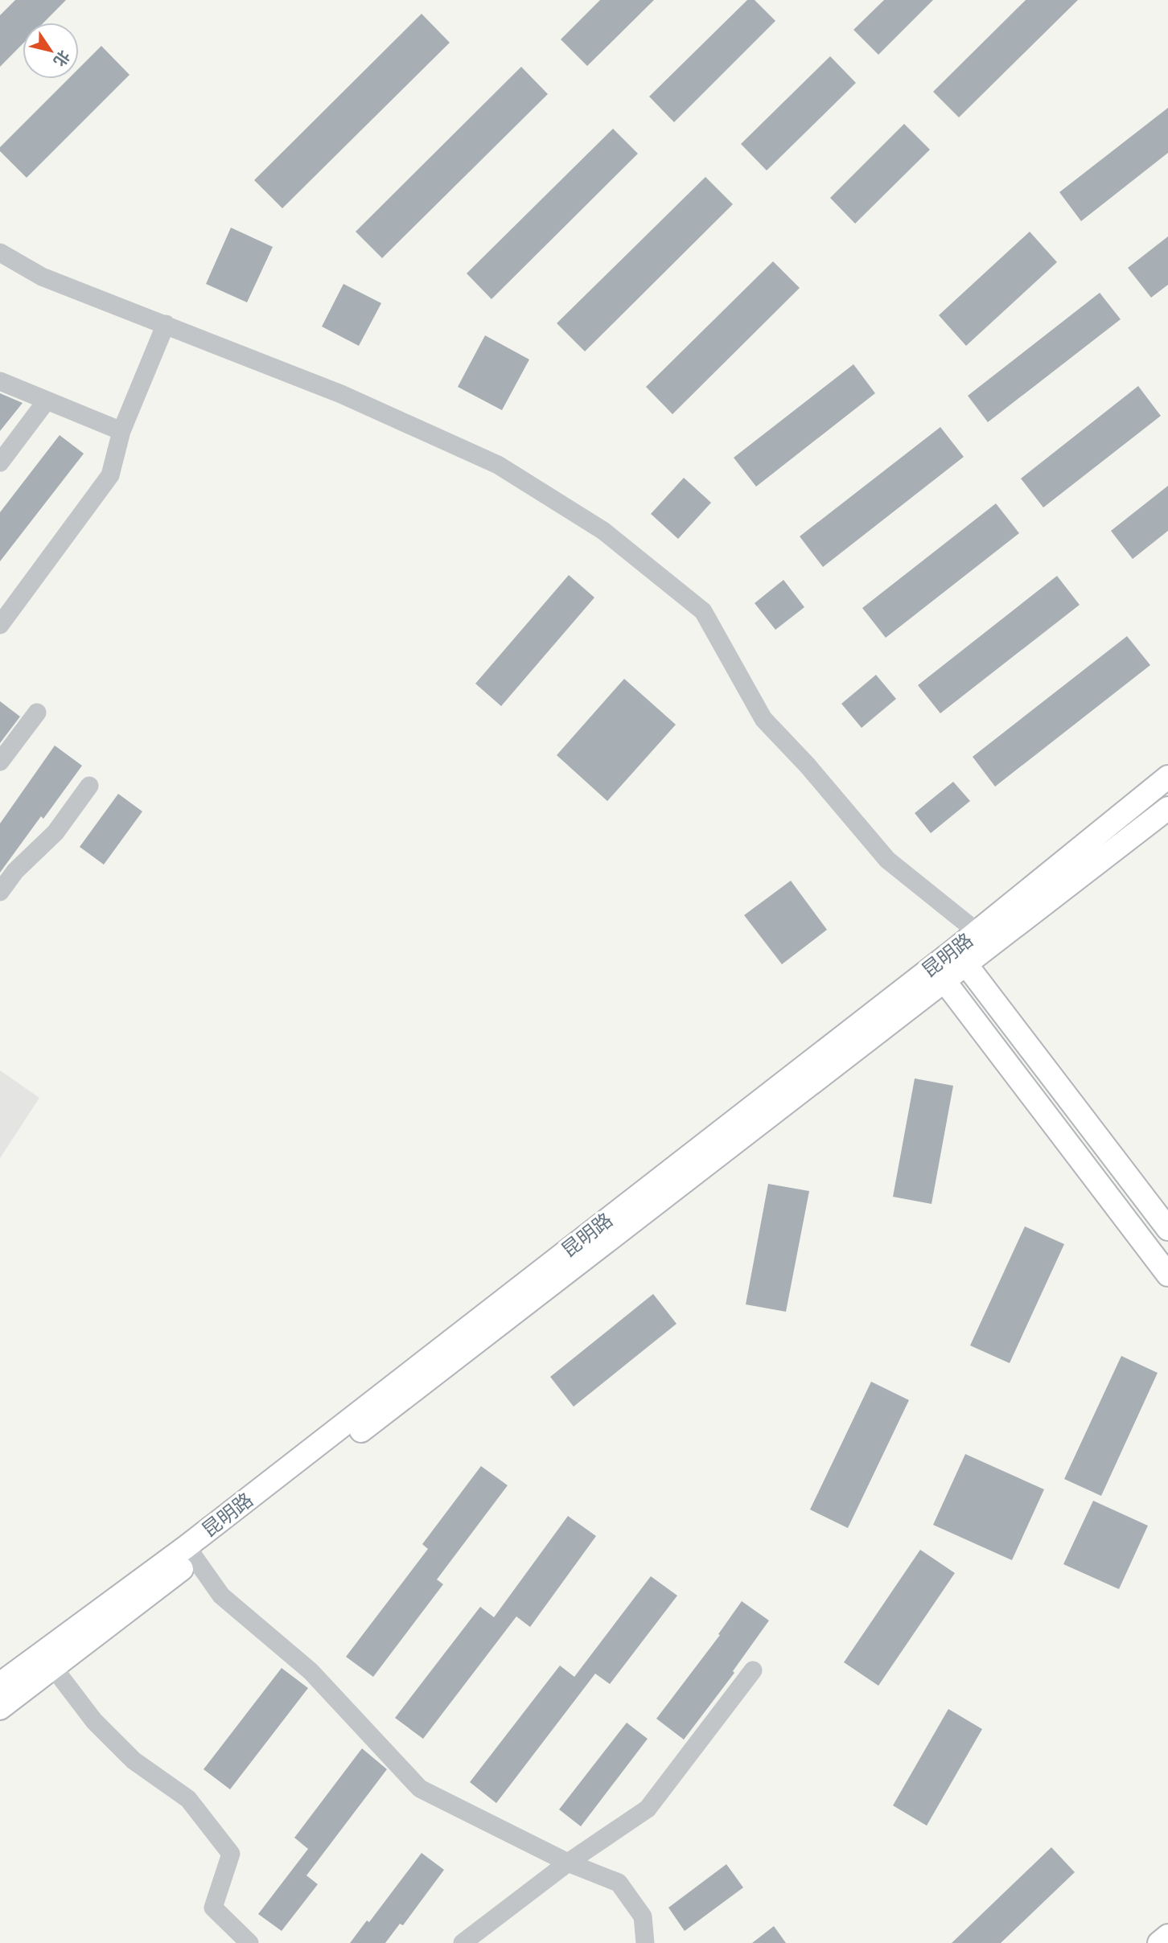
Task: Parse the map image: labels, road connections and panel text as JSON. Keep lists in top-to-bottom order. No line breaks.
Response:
{"streets":{"main road":["昆明路"]},"north":"bottom right"}
